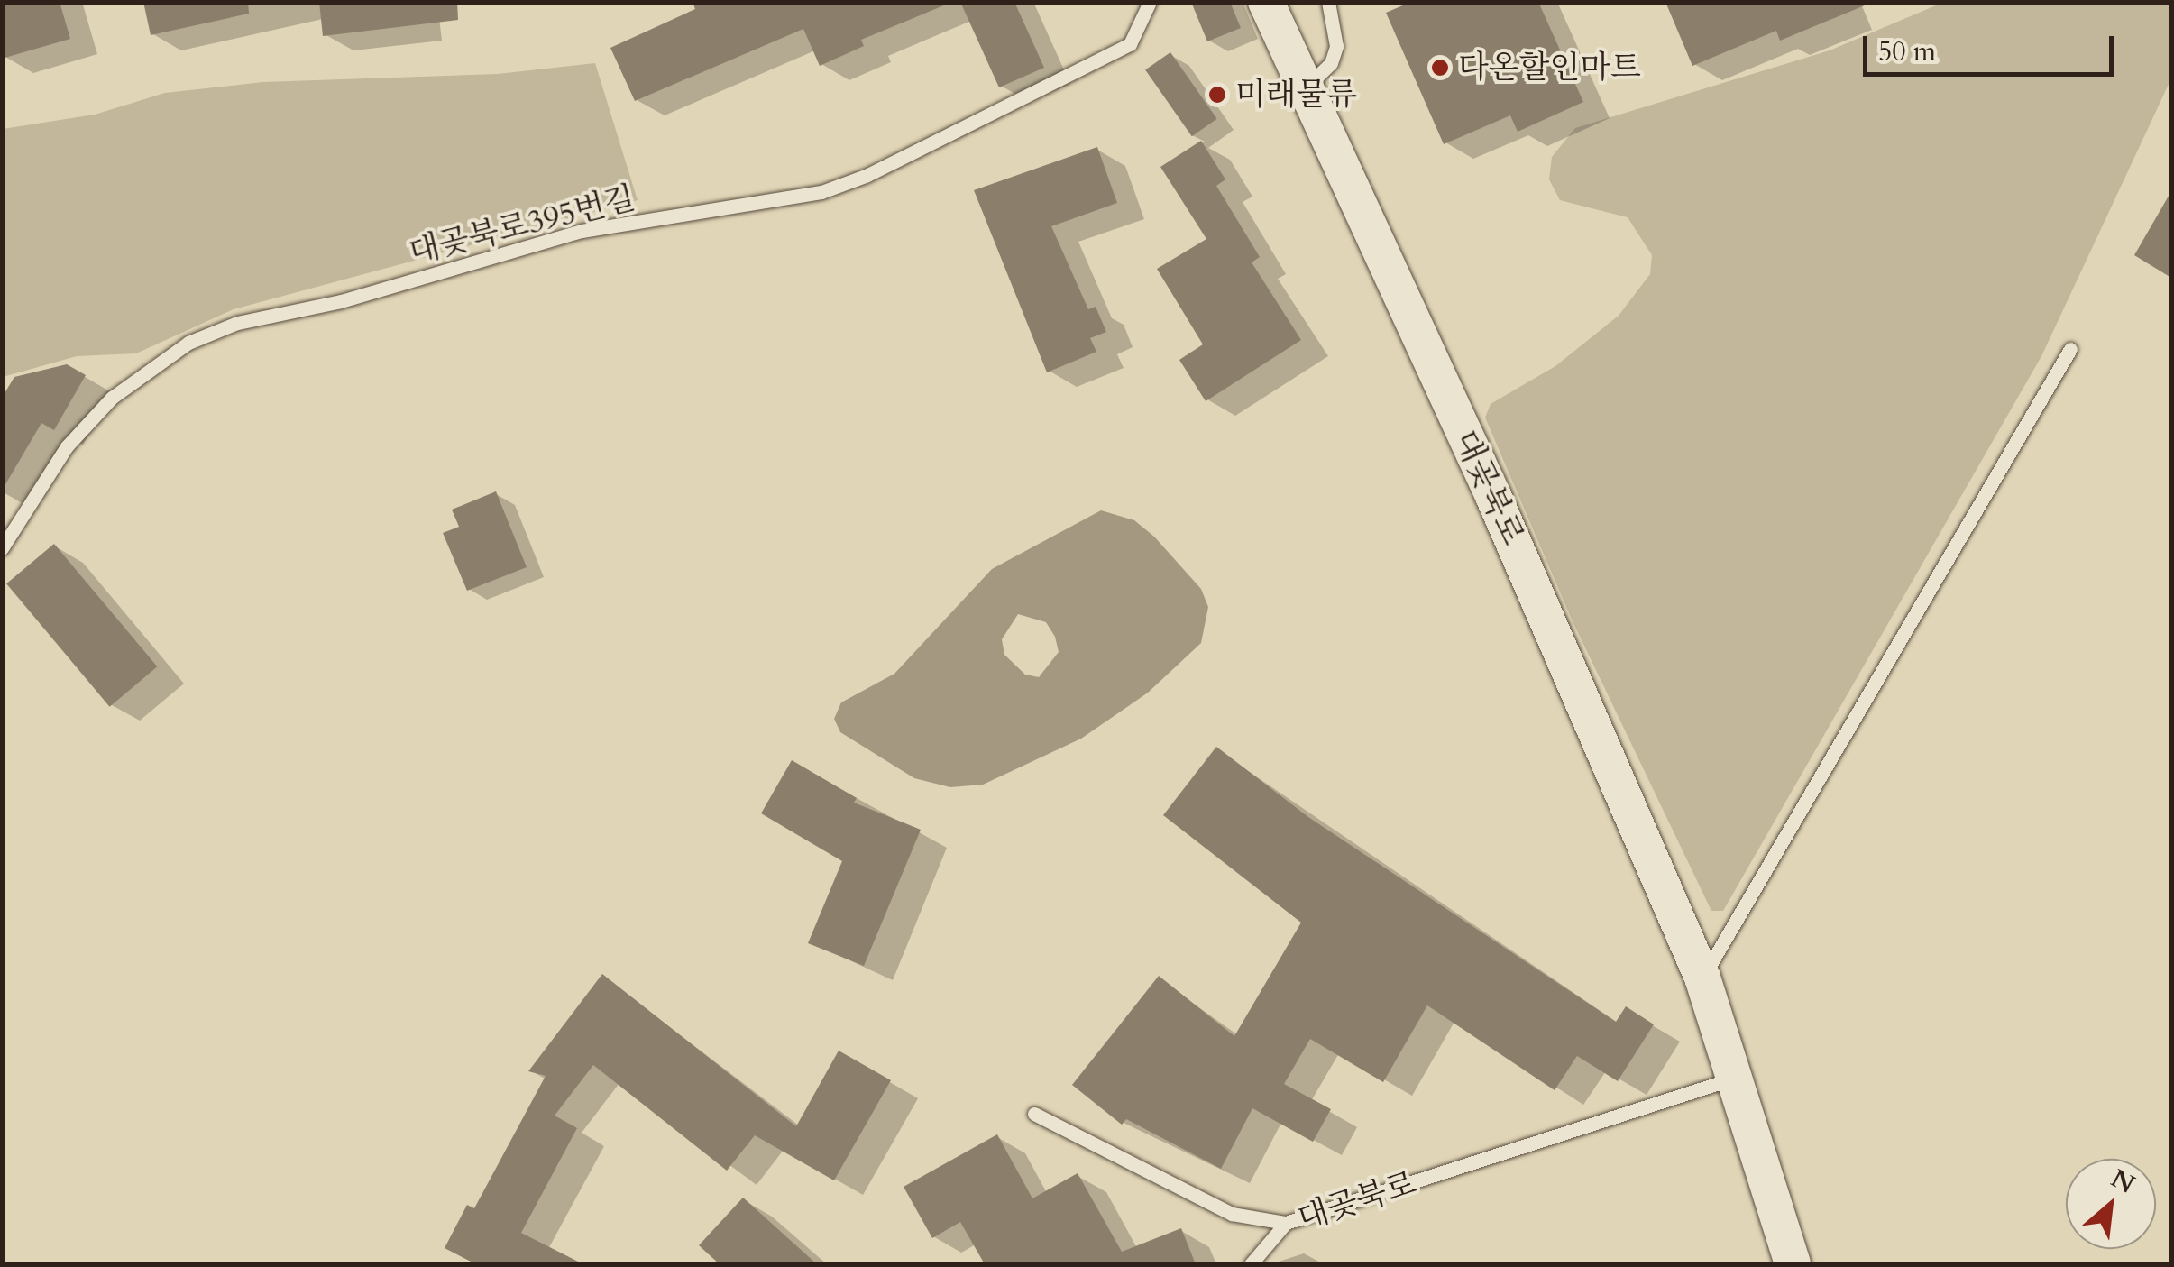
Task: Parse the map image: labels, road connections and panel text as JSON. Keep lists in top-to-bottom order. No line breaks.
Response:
{"streets":{"street":["대곶북로"],"lane":["대곶북로395번길"]},"places":["다온할인마트","미래물류"],"scale_bar":"50 m","north":"top right"}
